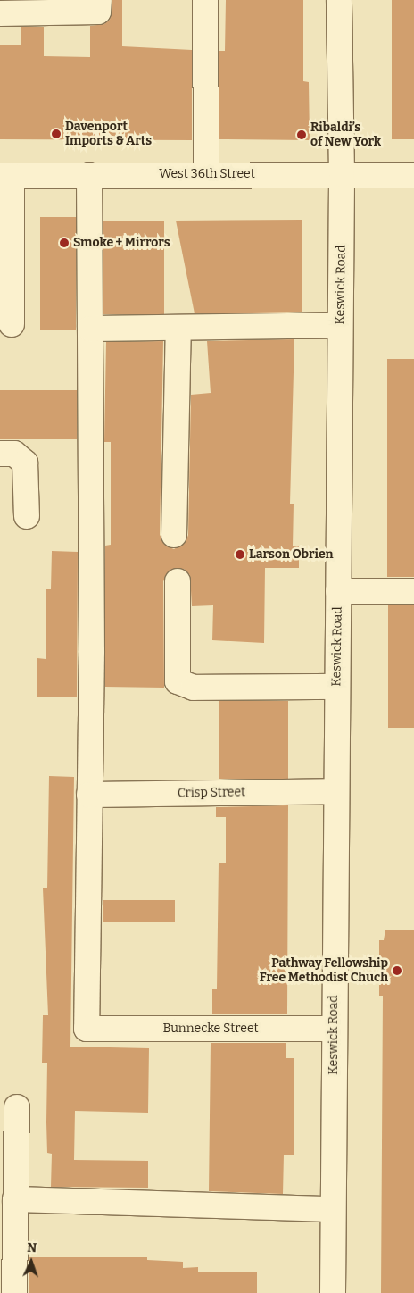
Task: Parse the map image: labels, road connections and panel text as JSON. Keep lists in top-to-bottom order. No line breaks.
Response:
{"streets":{"street":["West 36th Street","Keswick Road","Crisp Street","Bunnecke Street"]},"crossings":[["West 36th Street","Keswick Road"],["Keswick Road","Crisp Street"],["Keswick Road","Bunnecke Street"],["Crisp Street","Bunnecke Street"]],"places":["Davenport Imports & Arts","Ribaldi’s of New York","Smoke + Mirrors","Larson Obrien","Pathway Fellowship Free Methodist Chuch"],"north":"top"}
